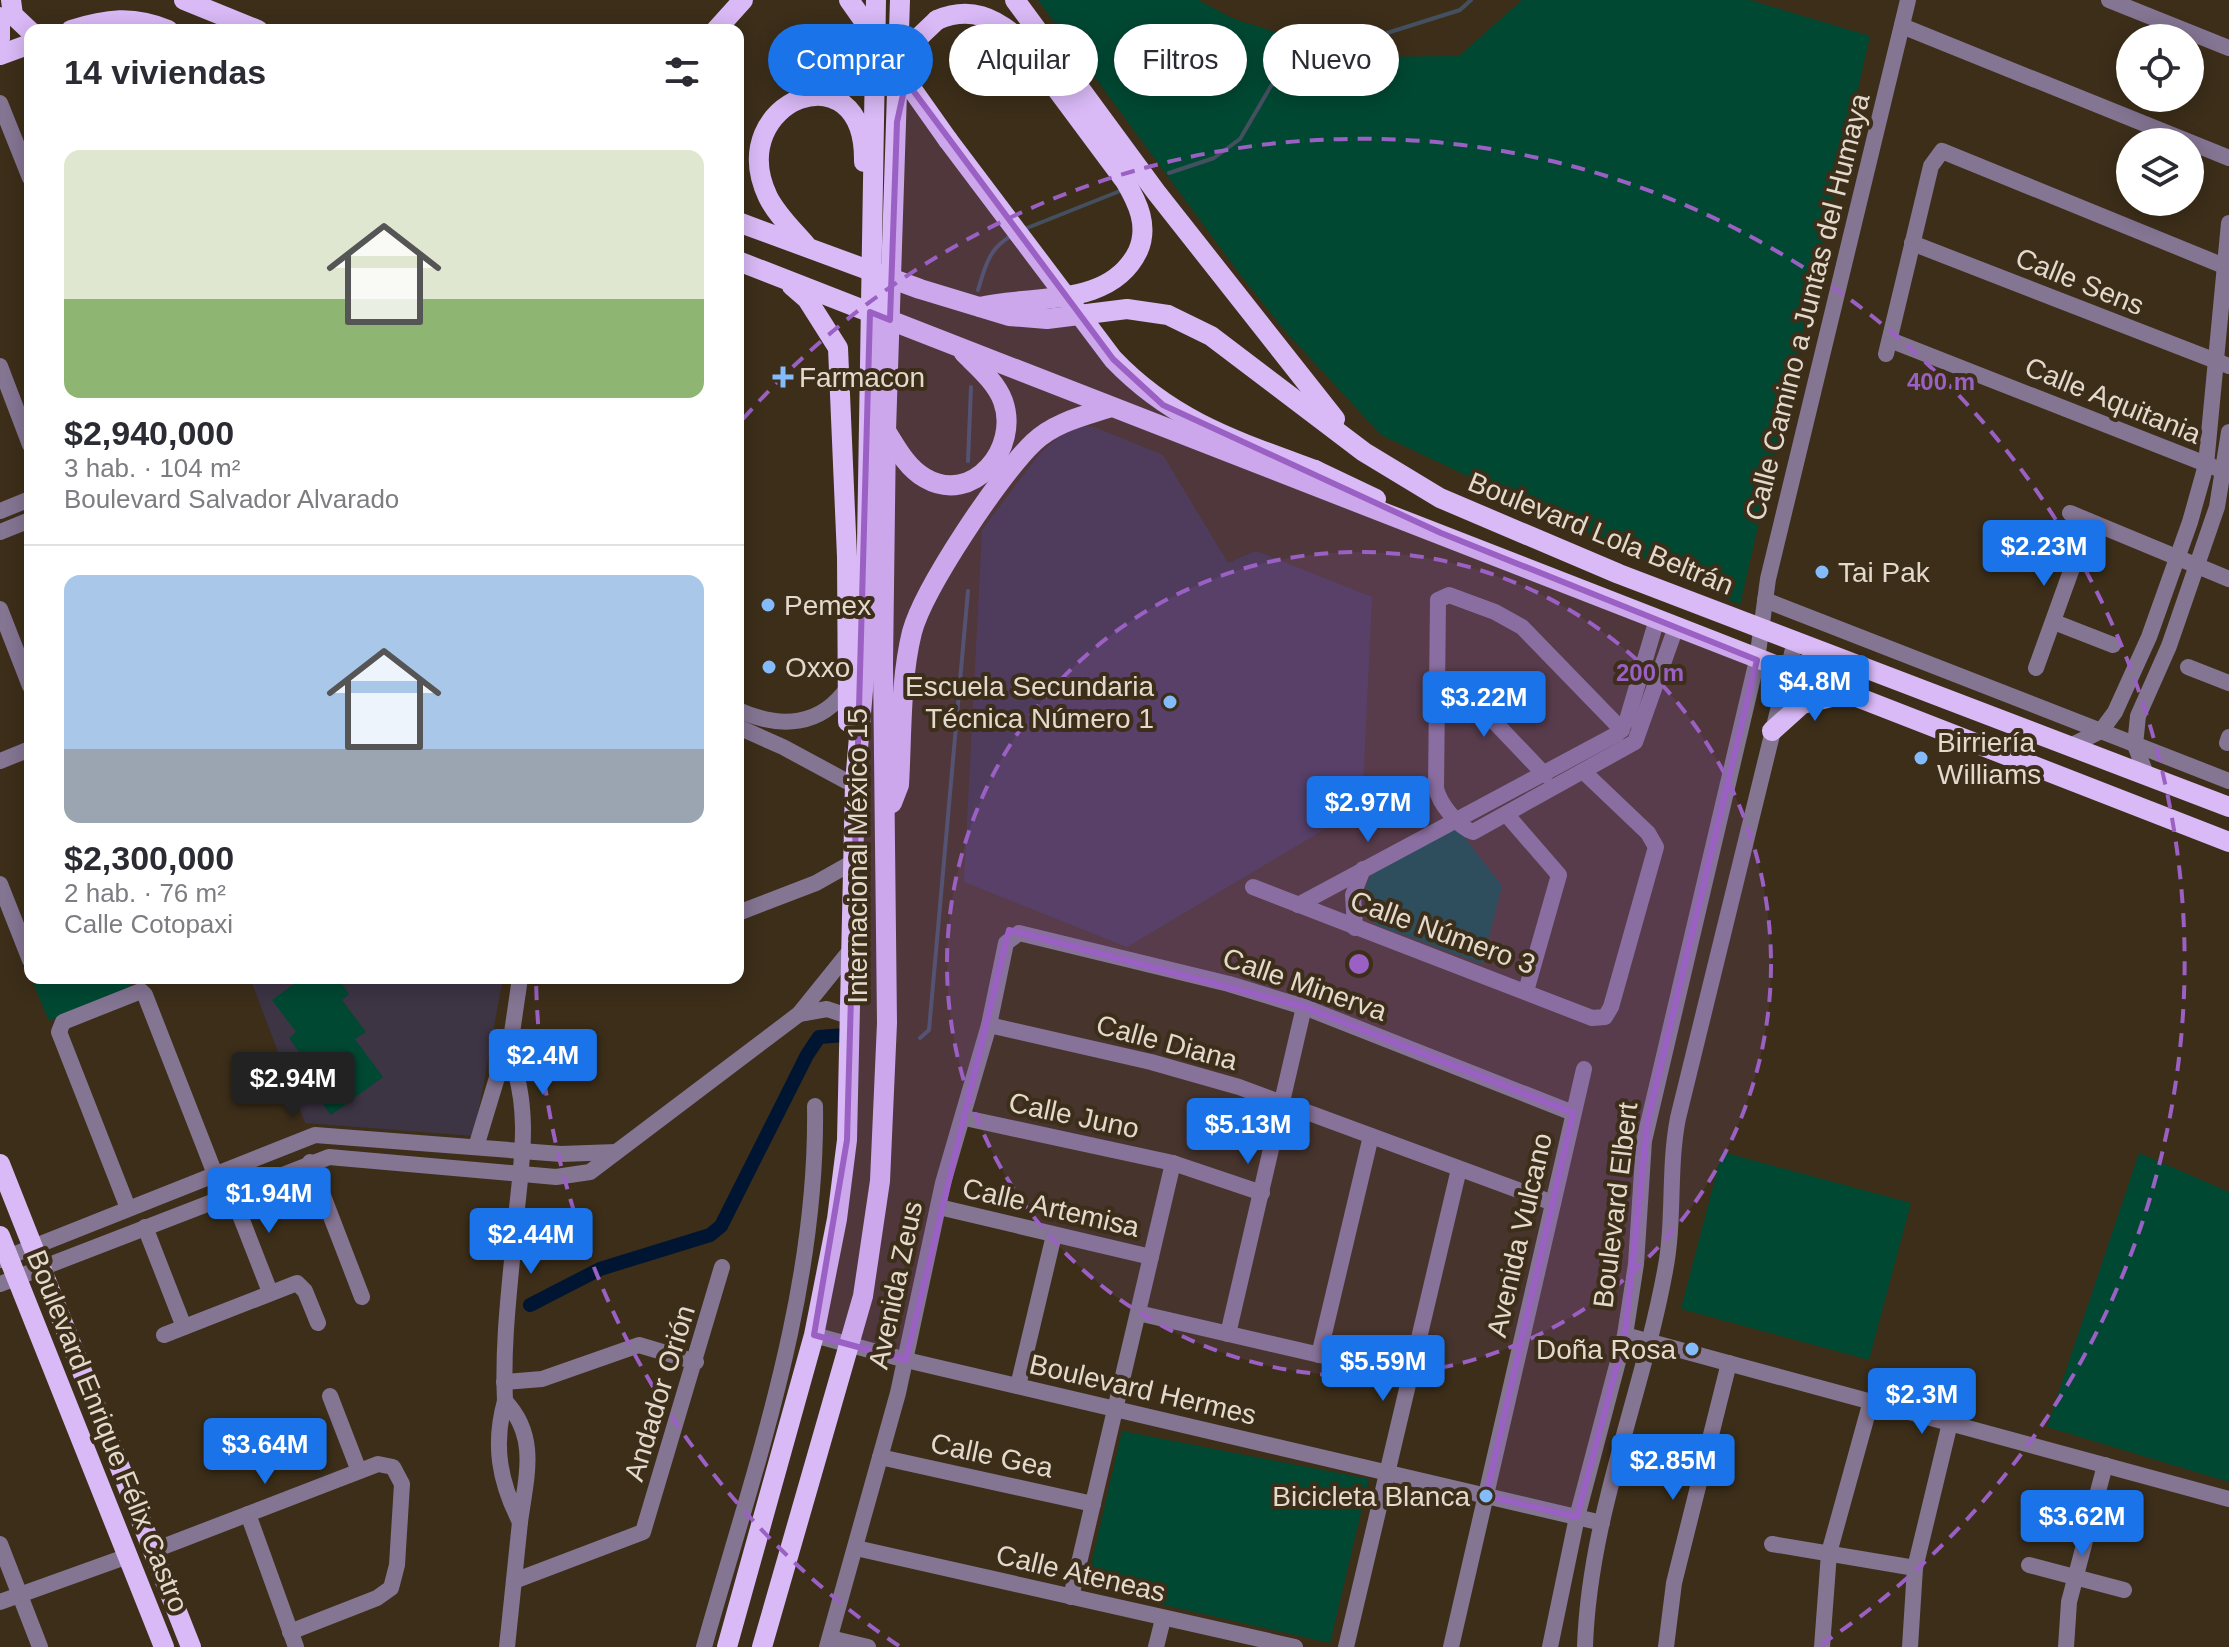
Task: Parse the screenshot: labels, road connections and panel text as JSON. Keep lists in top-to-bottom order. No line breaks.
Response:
{"streets":{"main road":["Boulevard Lola Beltrán","Internacional México 15","Boulevard Enrique Félix Castro"],"street":["Calle Sens","Calle Camino a Juntas del Humaya","Calle Aquitania","Calle Número 3","Calle Minerva","Calle Diana","Calle Juno","Boulevard Elbert","Calle Artemisa","Avenida Vulcano","Avenida Zeus","Boulevard Hermes","Andador Orión","Calle Gea","Calle Ateneas"]},"crossings":[["Calle Sens","Calle Aquitania"],["Calle Camino a Juntas del Humaya","Boulevard Lola Beltrán"],["Calle Camino a Juntas del Humaya","Boulevard Elbert"],["Boulevard Lola Beltrán","Boulevard Elbert"],["Internacional México 15","Boulevard Hermes"],["Calle Minerva","Avenida Vulcano"],["Calle Minerva","Avenida Zeus"],["Calle Diana","Avenida Vulcano"],["Calle Diana","Avenida Zeus"],["Calle Juno","Avenida Zeus"],["Boulevard Elbert","Boulevard Hermes"],["Calle Artemisa","Avenida Zeus"],["Avenida Vulcano","Boulevard Hermes"],["Avenida Zeus","Boulevard Hermes"],["Avenida Zeus","Calle Gea"],["Avenida Zeus","Calle Ateneas"]],"places":{"health":["Farmacon"],"other":["Tai Pak","Pemex","Oxxo","Escuela Secundaria Técnica Número 1","Birriería Williams","Doña Rosa","Bicicleta Blanca"]},"page":{"chip":["Comprar","Alquilar","Filtros","Nuevo"],"heading":"14 viviendas","list":[{"name":"$2,940,000","note":"3 hab. · 104 m² · Boulevard Salvador Alvarado"},{"name":"$2,300,000","note":"2 hab. · 76 m² · Calle Cotopaxi"}],"price":["$2.23M","$4.8M","$3.22M","$2.97M","$2.4M","$2.94M","$5.13M","$1.94M","$2.44M","$5.59M","$2.3M","$3.64M","$2.85M","$3.62M"]},"rings":["400 m","200 m"]}
